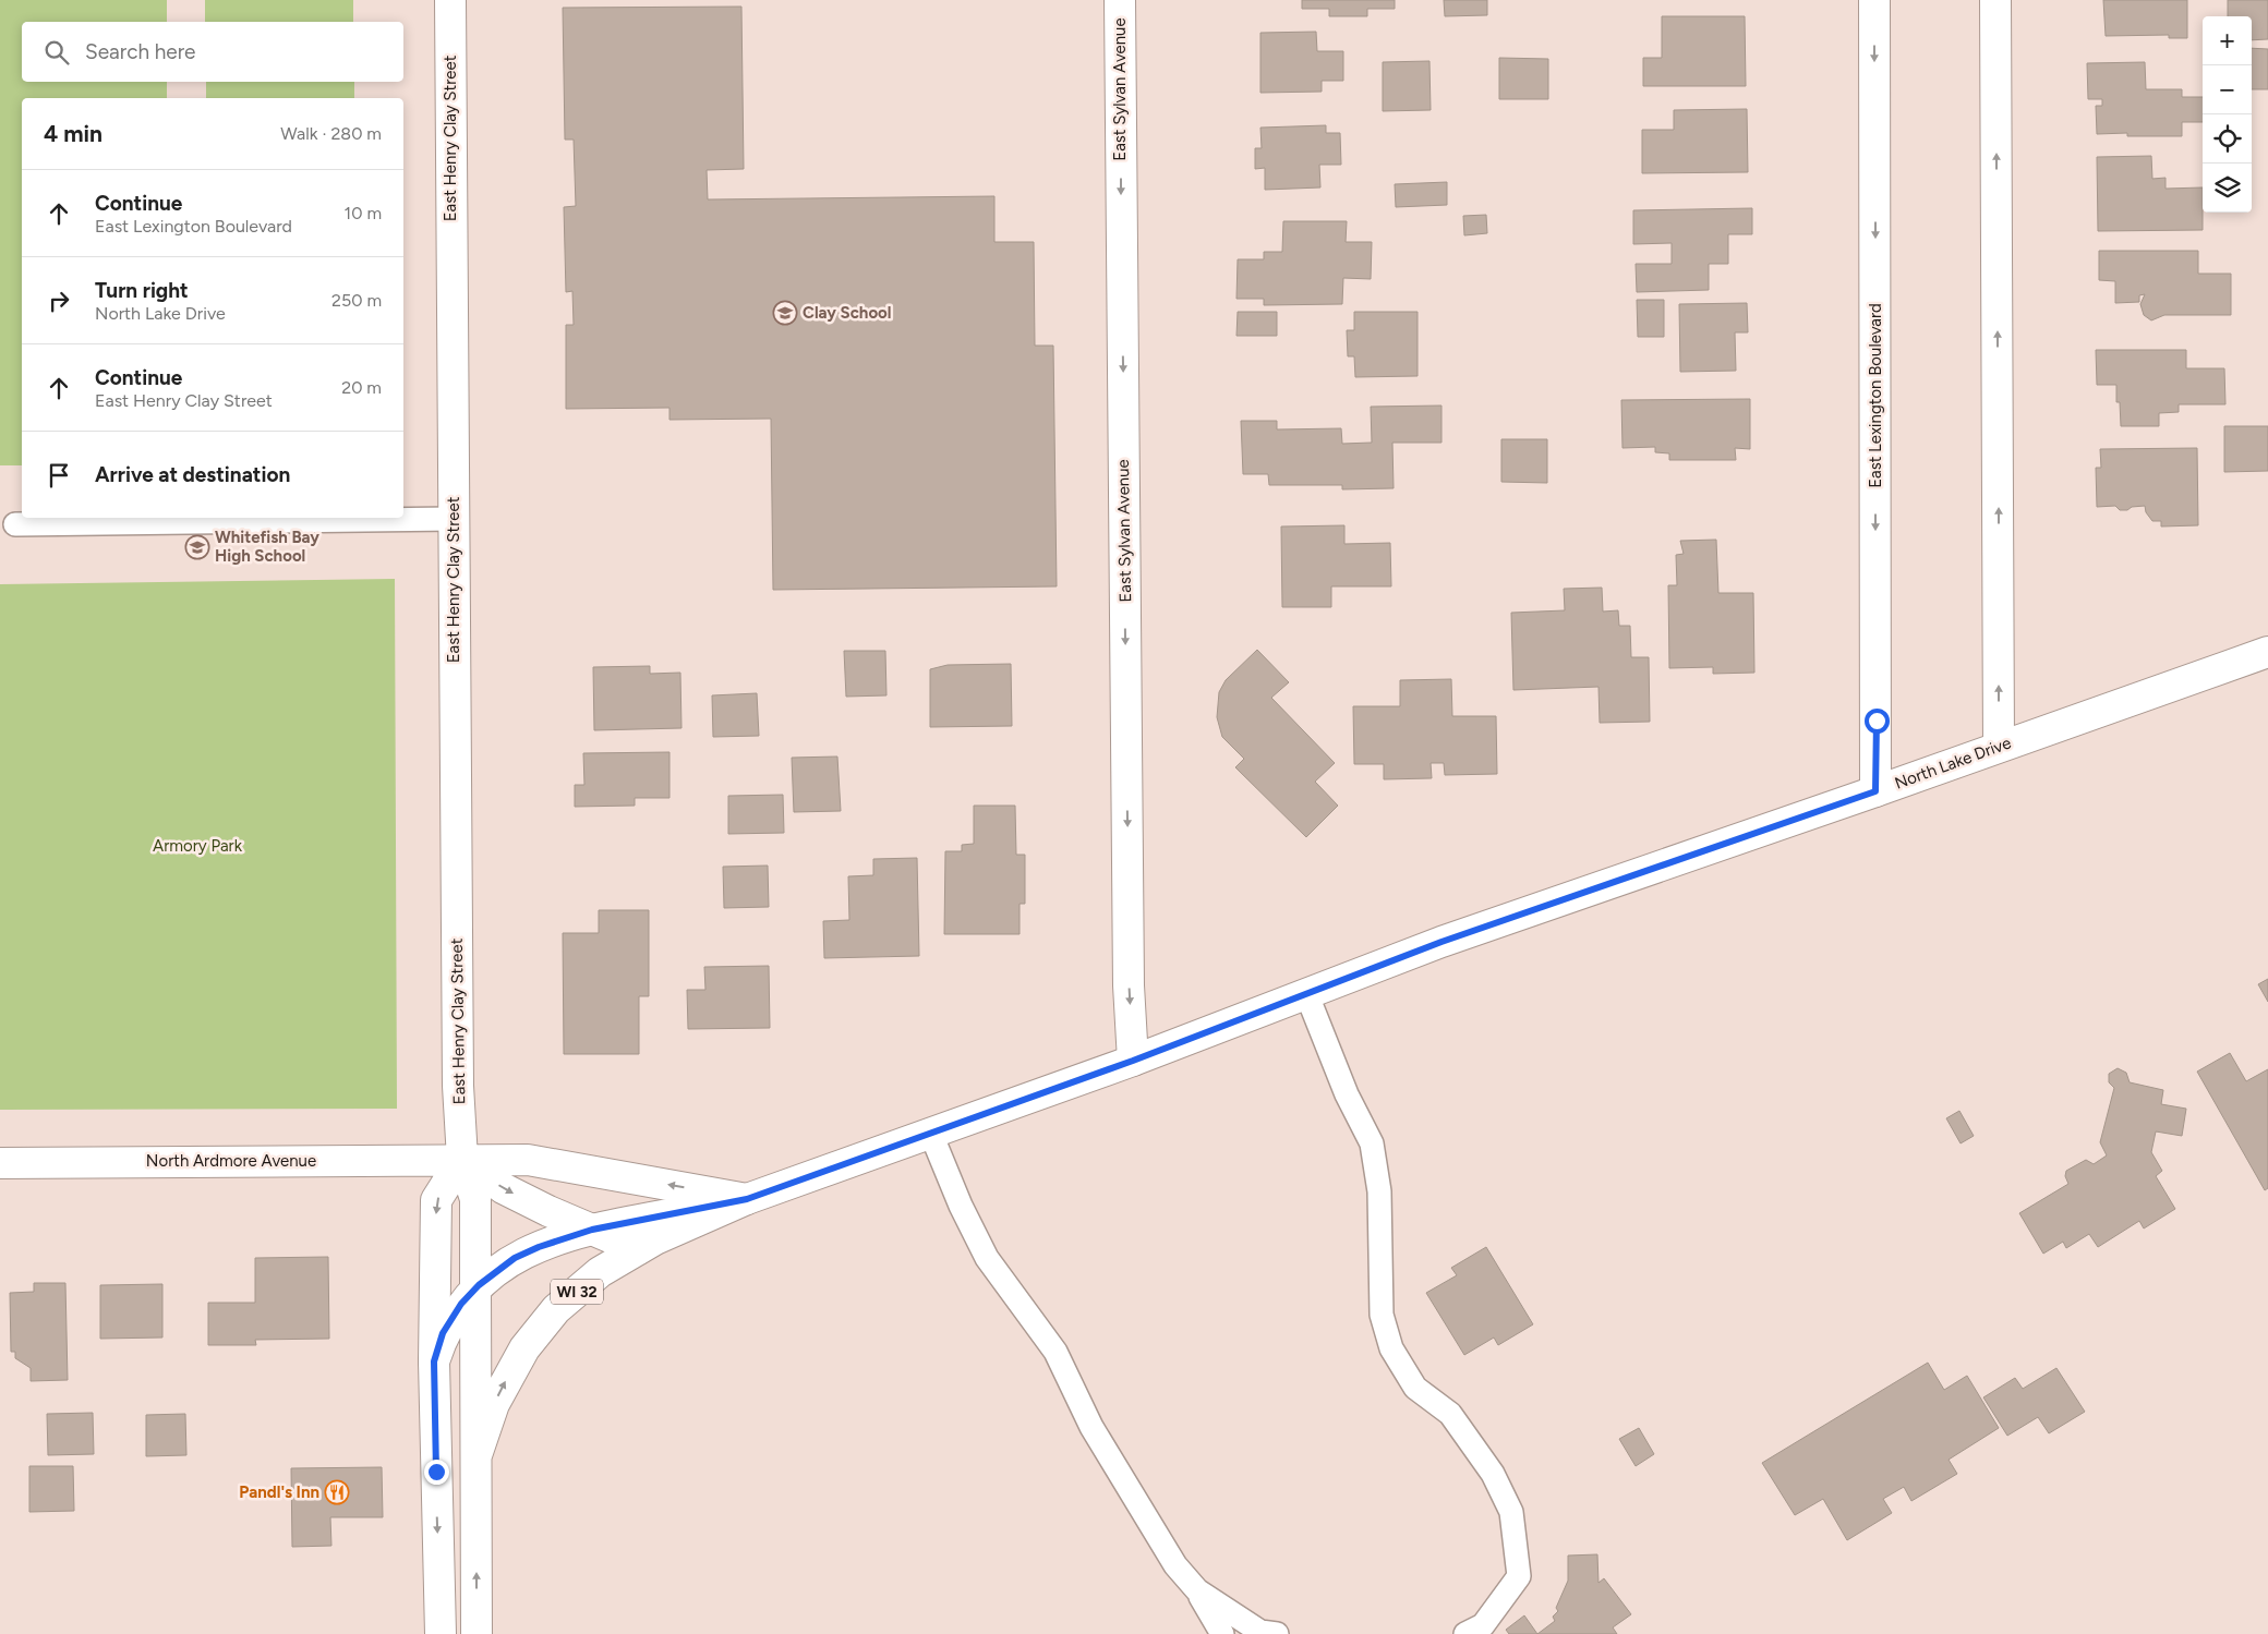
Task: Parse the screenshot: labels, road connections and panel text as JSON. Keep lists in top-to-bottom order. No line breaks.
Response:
{"streets":{"street":["East Sylvan Avenue","East Henry Clay Street","East Lexington Boulevard","North Lake Drive","North Ardmore Avenue","WI 32"]},"crossings":[["East Sylvan Avenue","North Lake Drive"],["East Henry Clay Street","North Lake Drive"],["East Henry Clay Street","North Ardmore Avenue"],["East Henry Clay Street","WI 32"],["East Lexington Boulevard","North Lake Drive"],["North Lake Drive","North Ardmore Avenue"],["North Lake Drive","WI 32"]],"one_way":["East Sylvan Avenue"],"parks":["Armory Park"],"places":{"school or university":["Clay School","Whitefish Bay High School"],"restaurant":["Pandl's Inn"]},"page":{"map_buttons":["+","−"],"search":"Search here","heading":["4 min","Walk · 280 m"],"list":[["Continue","East Lexington Boulevard","10 m"],["Turn right","North Lake Drive","250 m"],["Continue","East Henry Clay Street","20 m"],"Arrive at destination"]}}
